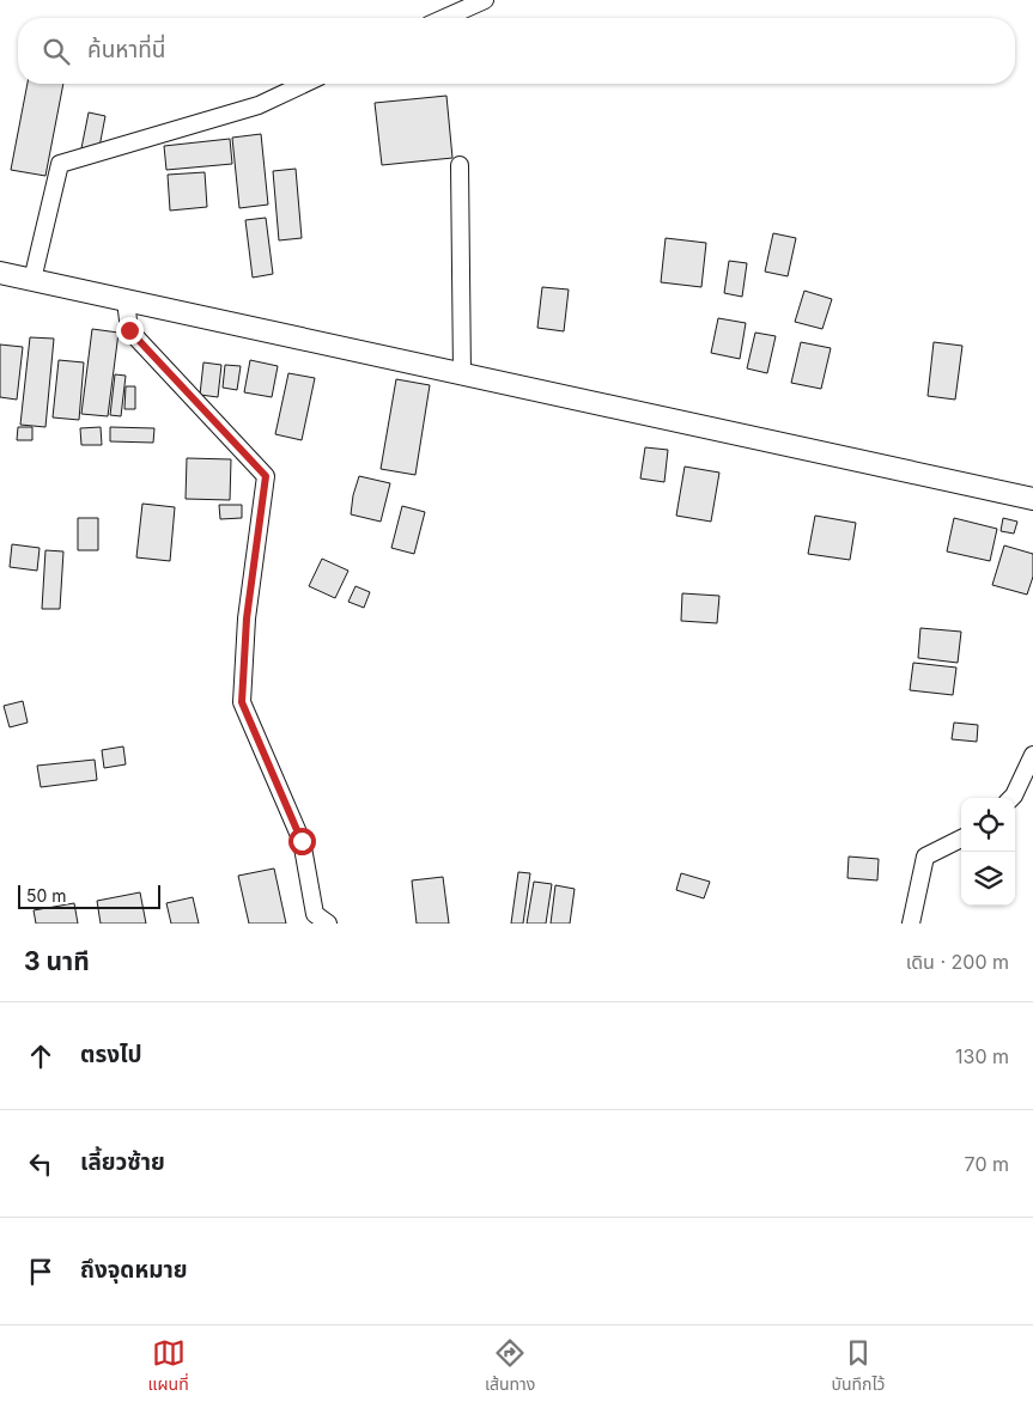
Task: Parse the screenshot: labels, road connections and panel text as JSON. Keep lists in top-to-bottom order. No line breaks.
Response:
{"scale_bar":"50 m","page":{"search":"ค้นหาที่นี่","scale":"50 m","heading":["3 นาที","เดิน · 200 m"],"list":[["ตรงไป","130 m"],["เลี้ยวซ้าย","70 m"],"ถึงจุดหมาย"],"nav":["แผนที่","เส้นทาง","บันทึกไว้"]}}
